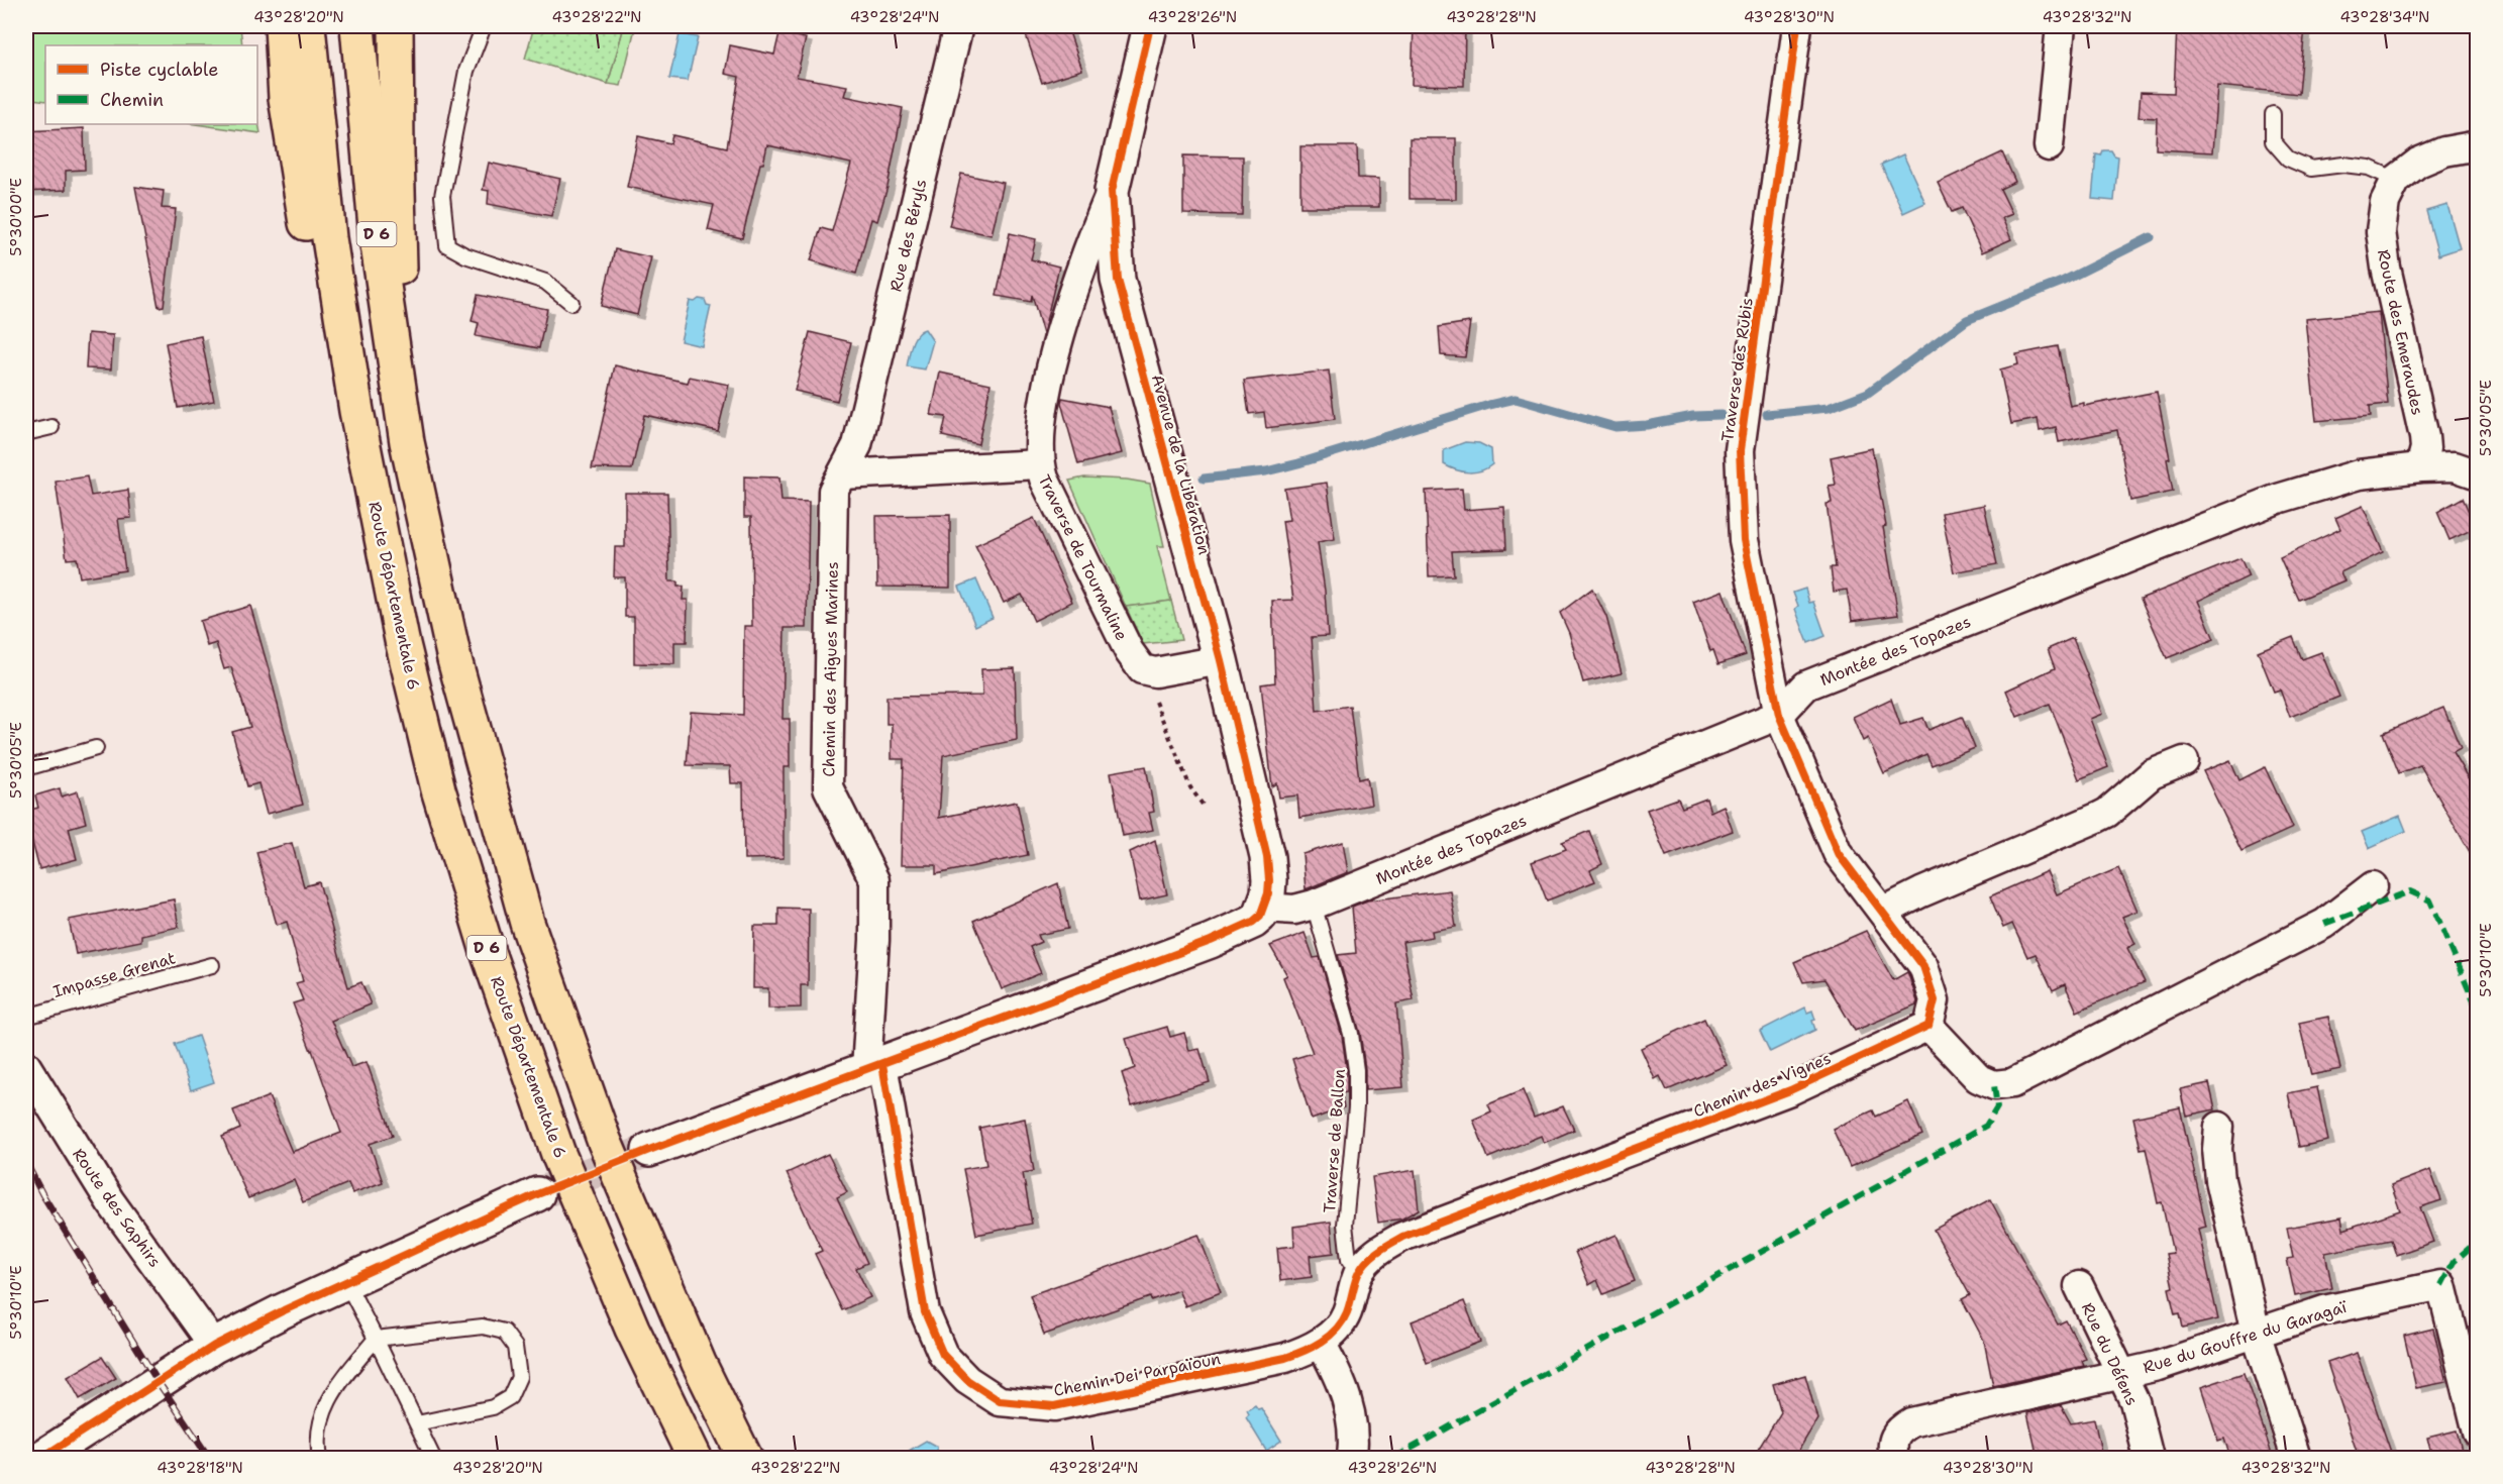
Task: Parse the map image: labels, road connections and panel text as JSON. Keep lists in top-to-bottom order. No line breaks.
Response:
{"streets":{"highway":["D 6","Route Départementale 6"],"street":["Rue des Béryls","Route des Emeraudes","Traverse des Rubis","Avenue de la Libération","Traverse de Tourmaline","Montée des Topazes","Chemin des Aigues Marines","Chemin des Vignes","Route des Saphirs","Rue du Gouffre du Garagaï","Rue du Défens","Chemin Dei Parpaïoun"],"lane":["Impasse Grenat","Traverse de Ballon"]},"crossings":[["D 6","Route Départementale 6"],["Rue des Béryls","Chemin des Aigues Marines"],["Route des Emeraudes","Montée des Topazes"],["Traverse des Rubis","Montée des Topazes"],["Avenue de la Libération","Traverse de Tourmaline"],["Avenue de la Libération","Montée des Topazes"],["Montée des Topazes","Traverse de Ballon"],["Chemin des Aigues Marines","Chemin Dei Parpaïoun"],["Chemin des Vignes","Traverse de Ballon"],["Chemin des Vignes","Chemin Dei Parpaïoun"],["Rue du Gouffre du Garagaï","Rue du Défens"]],"legend":["Piste cyclable","Chemin"],"coordinates":["43°28'20\"N","43°28'22\"N","43°28'24\"N","43°28'26\"N","43°28'28\"N","43°28'30\"N","43°28'32\"N","43°28'34\"N","5°30'00\"E","5°30'05\"E","5°30'10\"E","43°28'18\"N"]}
